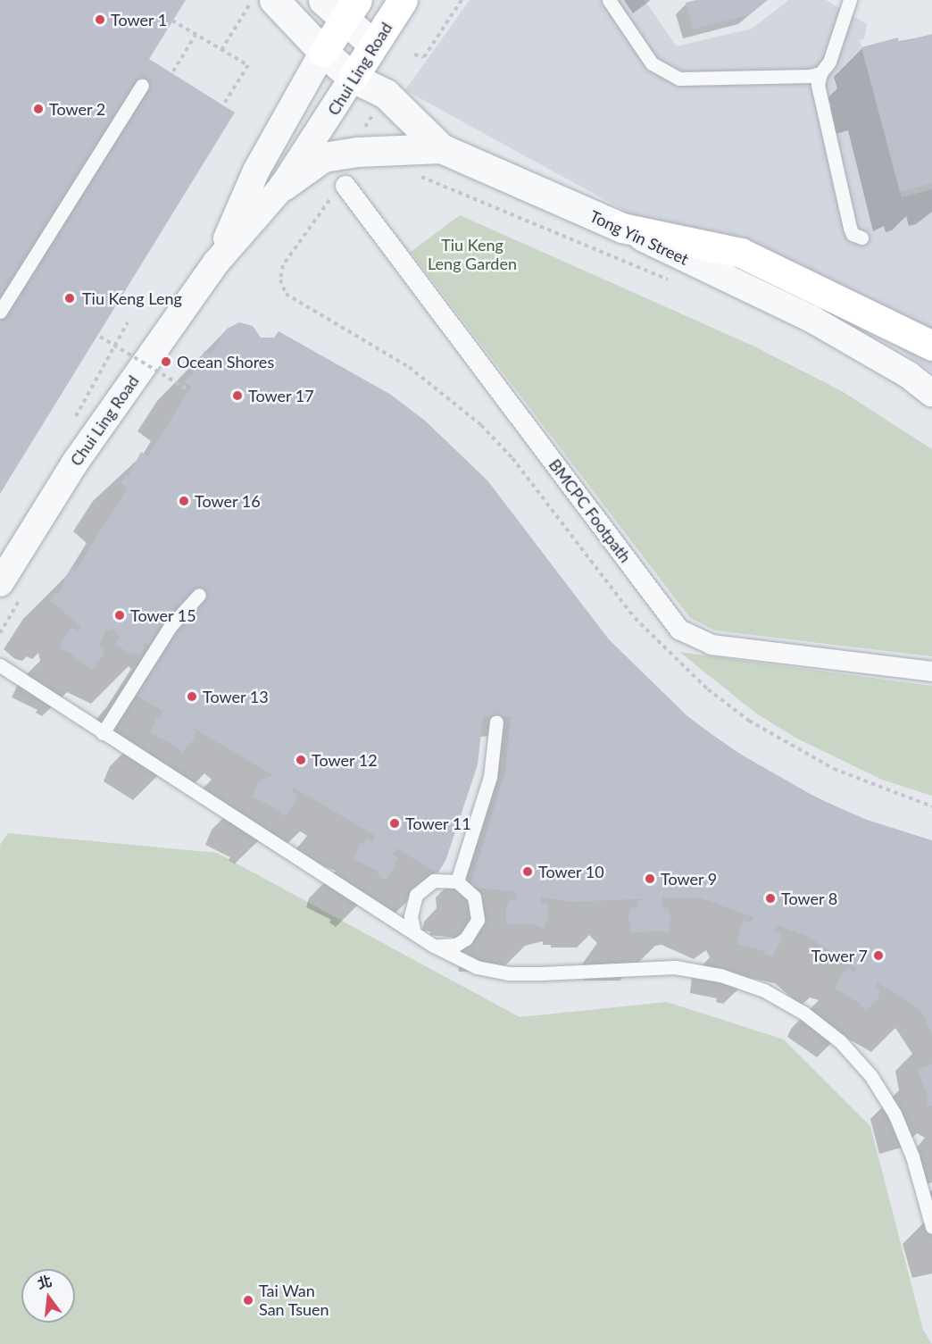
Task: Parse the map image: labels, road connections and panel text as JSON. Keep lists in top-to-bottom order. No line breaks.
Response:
{"streets":{"main road":["Chui Ling Road"],"street":["Tong Yin Street","BMCPC Footpath"]},"crossings":[["Chui Ling Road","Tong Yin Street"]],"parks":["Tiu Keng Leng Garden"],"places":["Tower 1","Tower 2","Tiu Keng Leng","Ocean Shores","Tower 17","Tower 16","Tower 15","Tower 13","Tower 12","Tower 11","Tower 10","Tower 9","Tower 8","Tower 7","Tai Wan San Tsuen"],"north":"top"}
